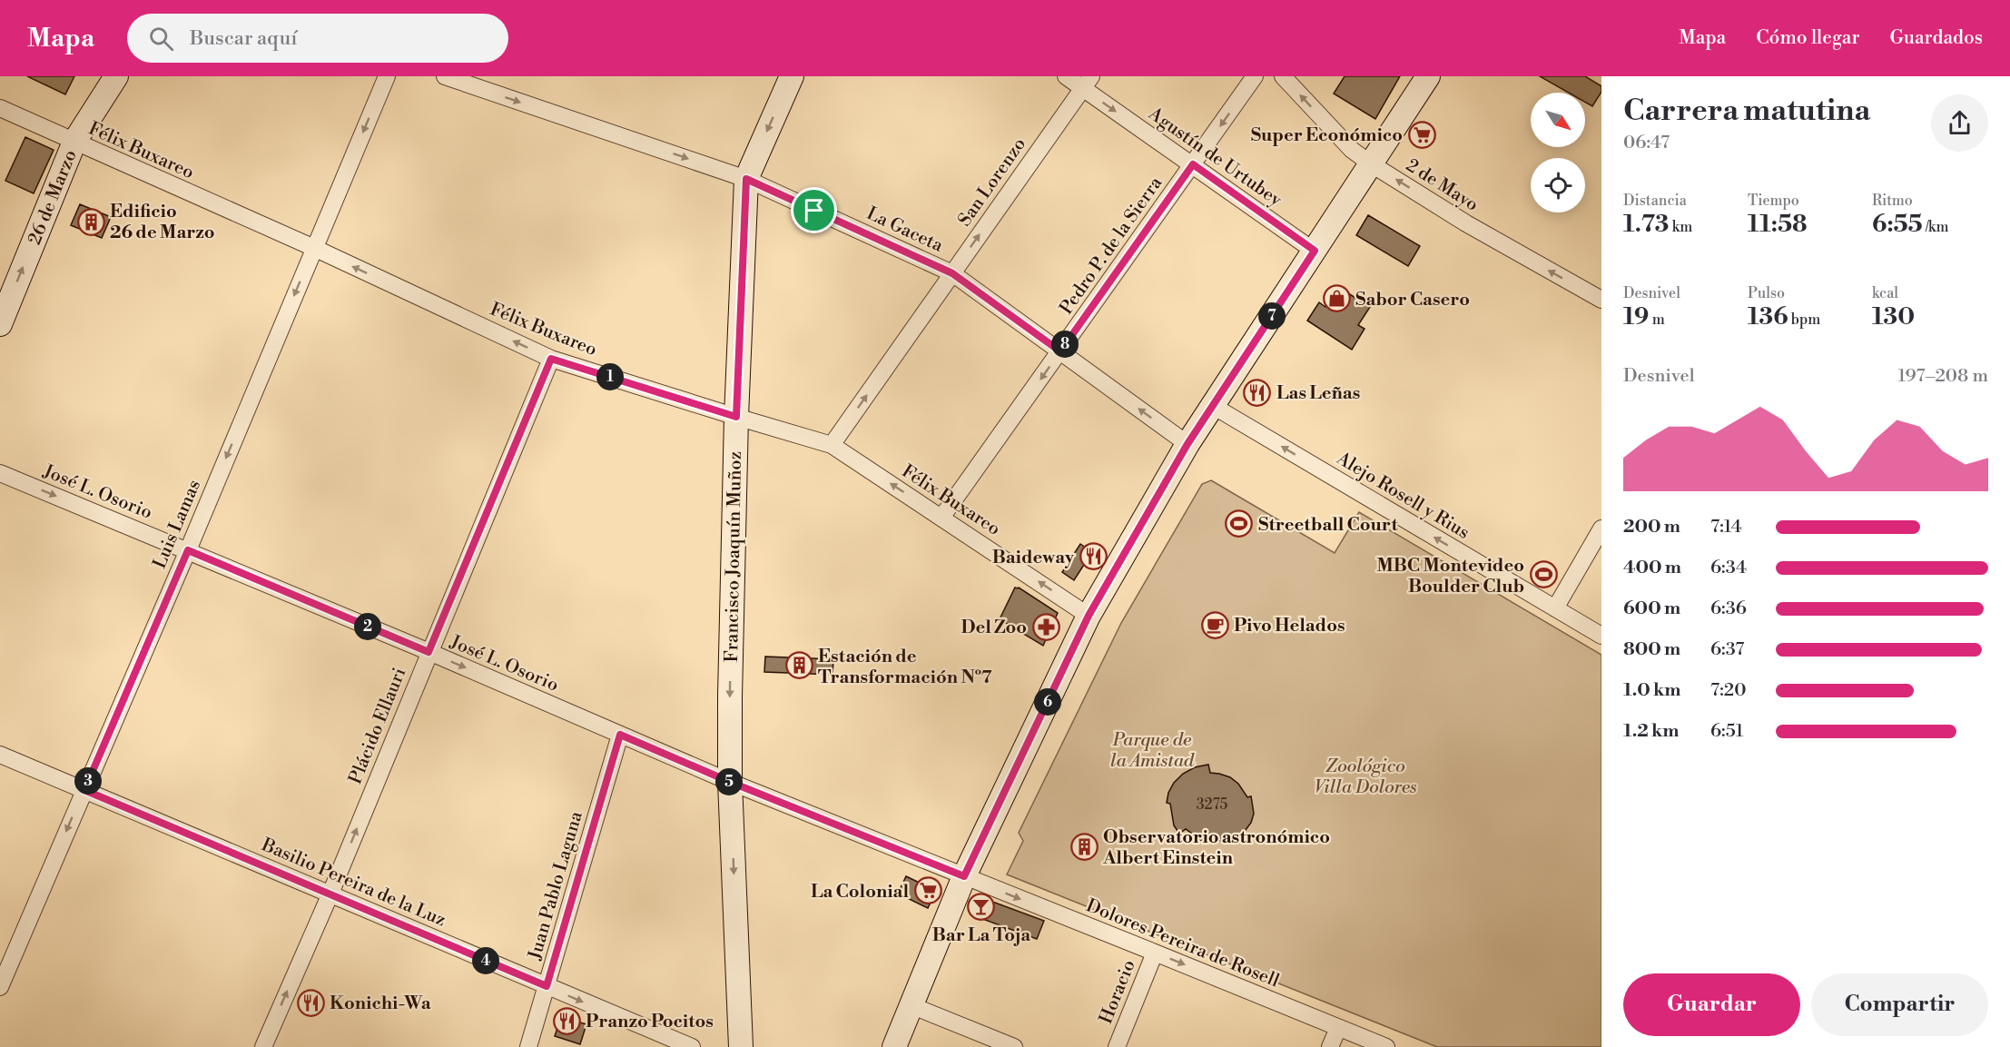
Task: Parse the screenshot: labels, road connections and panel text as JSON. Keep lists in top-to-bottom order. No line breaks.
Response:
{"streets":{"street":["Félix Buxareo","Agustín de Urtubey","San Lorenzo","2 de Mayo","26 de Marzo","La Gaceta","Pedro P. de la Sierra","José L. Osorio","Alejo Rosell y Rius","Luis Lamas","Francisco Joaquín Muñoz","Plácido Ellauri","Basilio Pereira de la Luz","Juan Pablo Laguna","Dolores Pereira de Rosell","Horacio"]},"crossings":[["Félix Buxareo","San Lorenzo"],["Félix Buxareo","26 de Marzo"],["Félix Buxareo","Pedro P. de la Sierra"],["Félix Buxareo","Luis Lamas"],["Félix Buxareo","Francisco Joaquín Muñoz"],["Félix Buxareo","Plácido Ellauri"],["Agustín de Urtubey","San Lorenzo"],["Agustín de Urtubey","Pedro P. de la Sierra"],["San Lorenzo","La Gaceta"],["La Gaceta","Pedro P. de la Sierra"],["La Gaceta","Francisco Joaquín Muñoz"],["José L. Osorio","Luis Lamas"],["José L. Osorio","Francisco Joaquín Muñoz"],["José L. Osorio","Plácido Ellauri"],["José L. Osorio","Juan Pablo Laguna"],["José L. Osorio","Dolores Pereira de Rosell"],["Luis Lamas","Basilio Pereira de la Luz"],["Plácido Ellauri","Basilio Pereira de la Luz"],["Basilio Pereira de la Luz","Juan Pablo Laguna"],["Dolores Pereira de Rosell","Horacio"]],"one_way":["Félix Buxareo","Agustín de Urtubey","San Lorenzo","2 de Mayo","26 de Marzo","Pedro P. de la Sierra","José L. Osorio","Alejo Rosell y Rius","Luis Lamas","Francisco Joaquín Muñoz","Plácido Ellauri","Dolores Pereira de Rosell"],"parks":["Parque de la Amistad","Zoológico Villa Dolores"],"places":{"supermarket":["Super Económico","La Colonial"],"building":["Edificio 26 de Marzo","Estación de Transformación Nº7","Observatorio astronómico Albert Einstein"],"shop":["Sabor Casero"],"restaurant":["Las Leñas","Baideway","Konichi-Wa","Pranzo Pocitos"],"sports":["Streetball Court","MBC Montevideo Boulder Club"],"cafe":["Pivo Helados"],"pharmacy":["Del Zoo"],"bar":["Bar La Toja"]},"house_numbers":["3275"],"north":"bottom right","page":{"header":"Mapa","search":"Buscar aquí","nav":["Mapa","Cómo llegar","Guardados"],"heading":["Carrera matutina","06:47"],"stats":[["Distancia","1.73 km"],["Tiempo","11:58"],["Ritmo","6:55 /km"],["Desnivel","19 m"],["Pulso","136 bpm"],["kcal","130"]],"pins":["7","8","1","2","6","3","5","4"],"chart":["Desnivel","197–208 m"],"list":[{"name":"200 m","note":"7:14"},{"name":"400 m","note":"6:34"},{"name":"600 m","note":"6:36"},{"name":"800 m","note":"6:37"},{"name":"1.0 km","note":"7:20"},{"name":"1.2 km","note":"6:51"}],"buttons":["Guardar","Compartir"]}}
